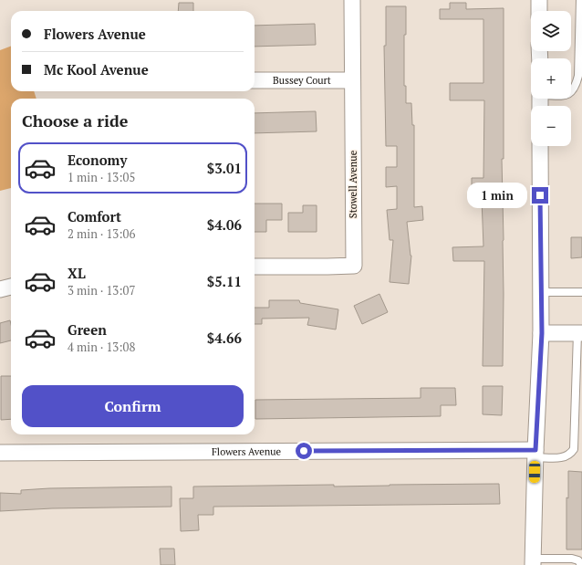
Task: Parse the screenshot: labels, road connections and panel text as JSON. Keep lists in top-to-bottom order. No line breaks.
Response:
{"streets":{"street":["Bussey Court","Stowell Avenue","Flowers Avenue"]},"crossings":[["Bussey Court","Stowell Avenue"]],"page":{"map_buttons":["+","−"],"banner":["Flowers Avenue","Mc Kool Avenue"],"heading":"Choose a ride","list":[{"name":"Economy","note":"1 min · 13:05","value":"$3.01"},{"name":"Comfort","note":"2 min · 13:06","value":"$4.06"},{"name":"XL","note":"3 min · 13:07","value":"$5.11"},{"name":"Green","note":"4 min · 13:08","value":"$4.66"}],"bubble":"1 min","buttons":"Confirm"}}
